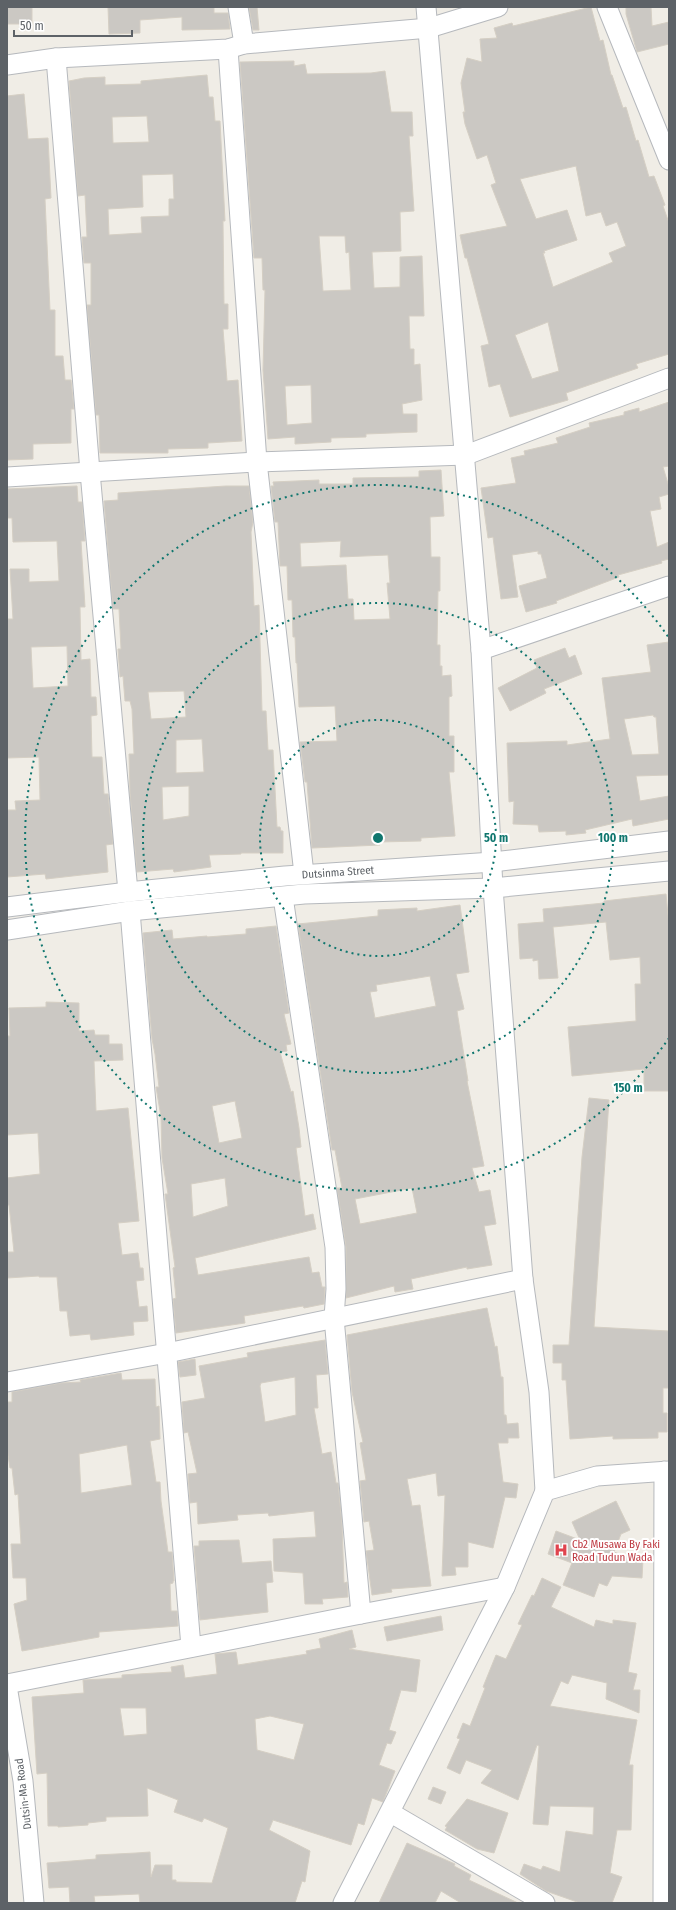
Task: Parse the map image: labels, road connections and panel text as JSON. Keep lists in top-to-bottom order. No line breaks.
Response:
{"streets":{"street":["Dutsinma Street","Dutsin-Ma Road"]},"places":{"hospital":["Cb2 Musawa By Faki Road Tudun Wada"]},"scale_bar":"50 m","rings":["50 m","100 m","150 m"]}
